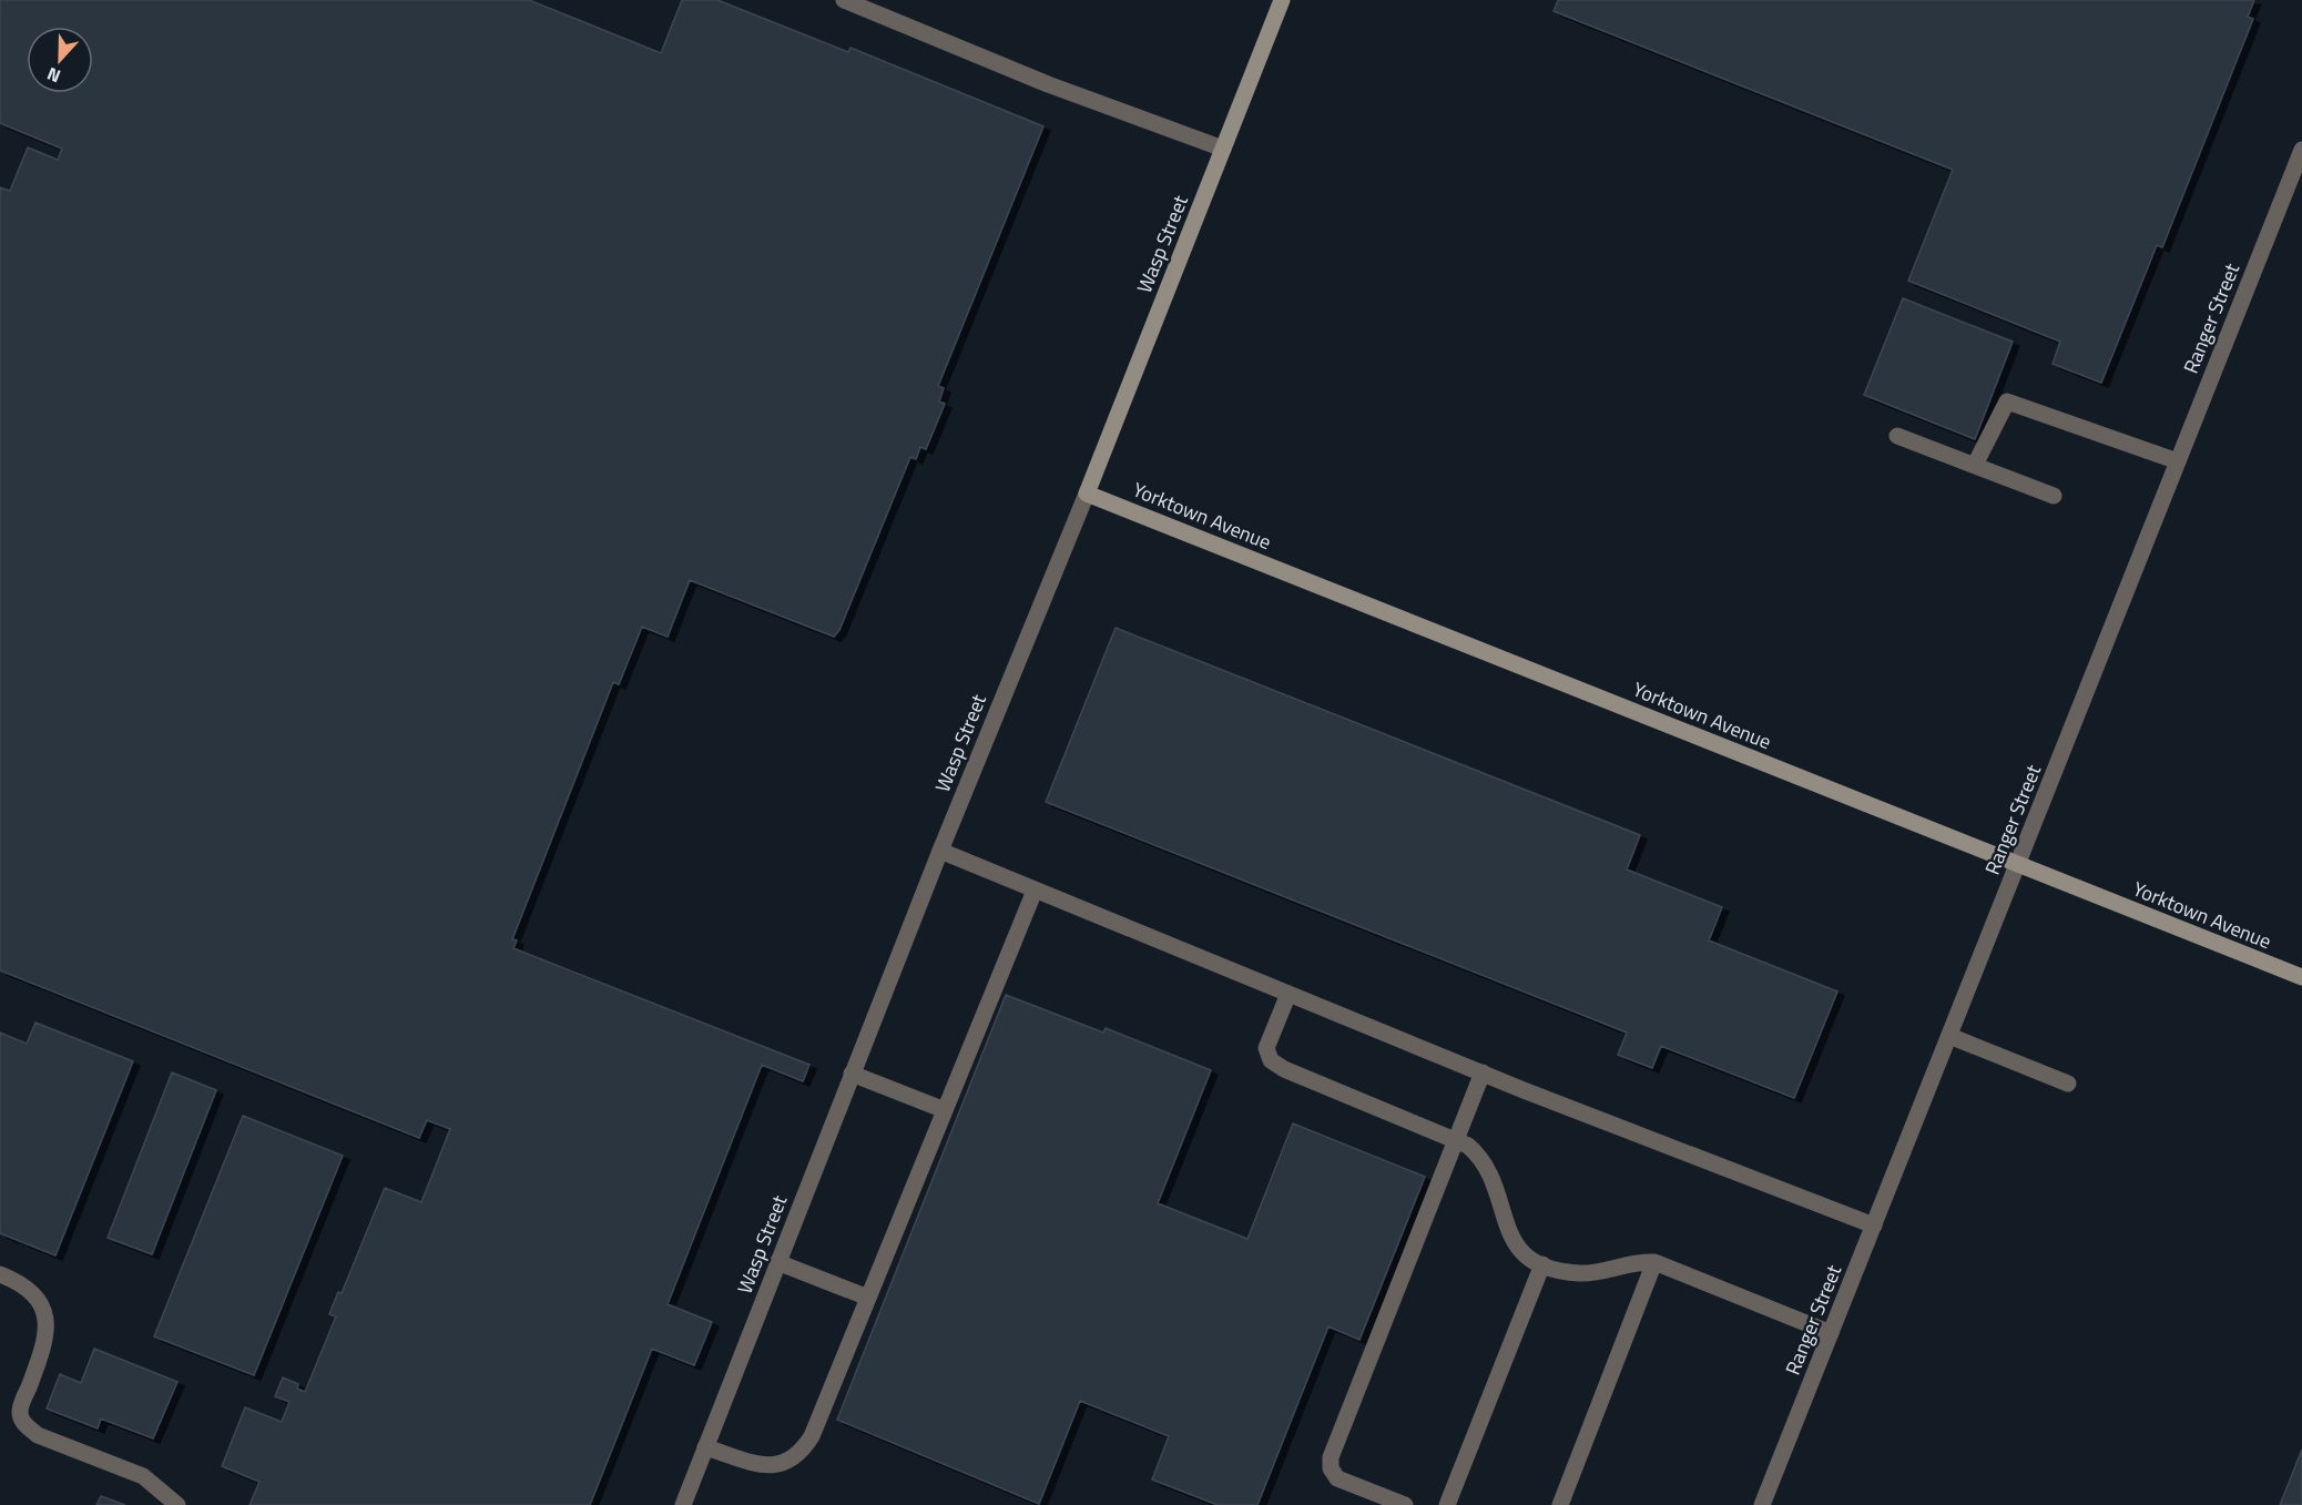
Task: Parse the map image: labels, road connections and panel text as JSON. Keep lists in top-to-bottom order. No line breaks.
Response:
{"streets":{"main road":["Wasp Street","Yorktown Avenue"],"street":["Ranger Street"]},"crossings":[["Wasp Street","Yorktown Avenue"],["Ranger Street","Yorktown Avenue"]],"north":"bottom"}
